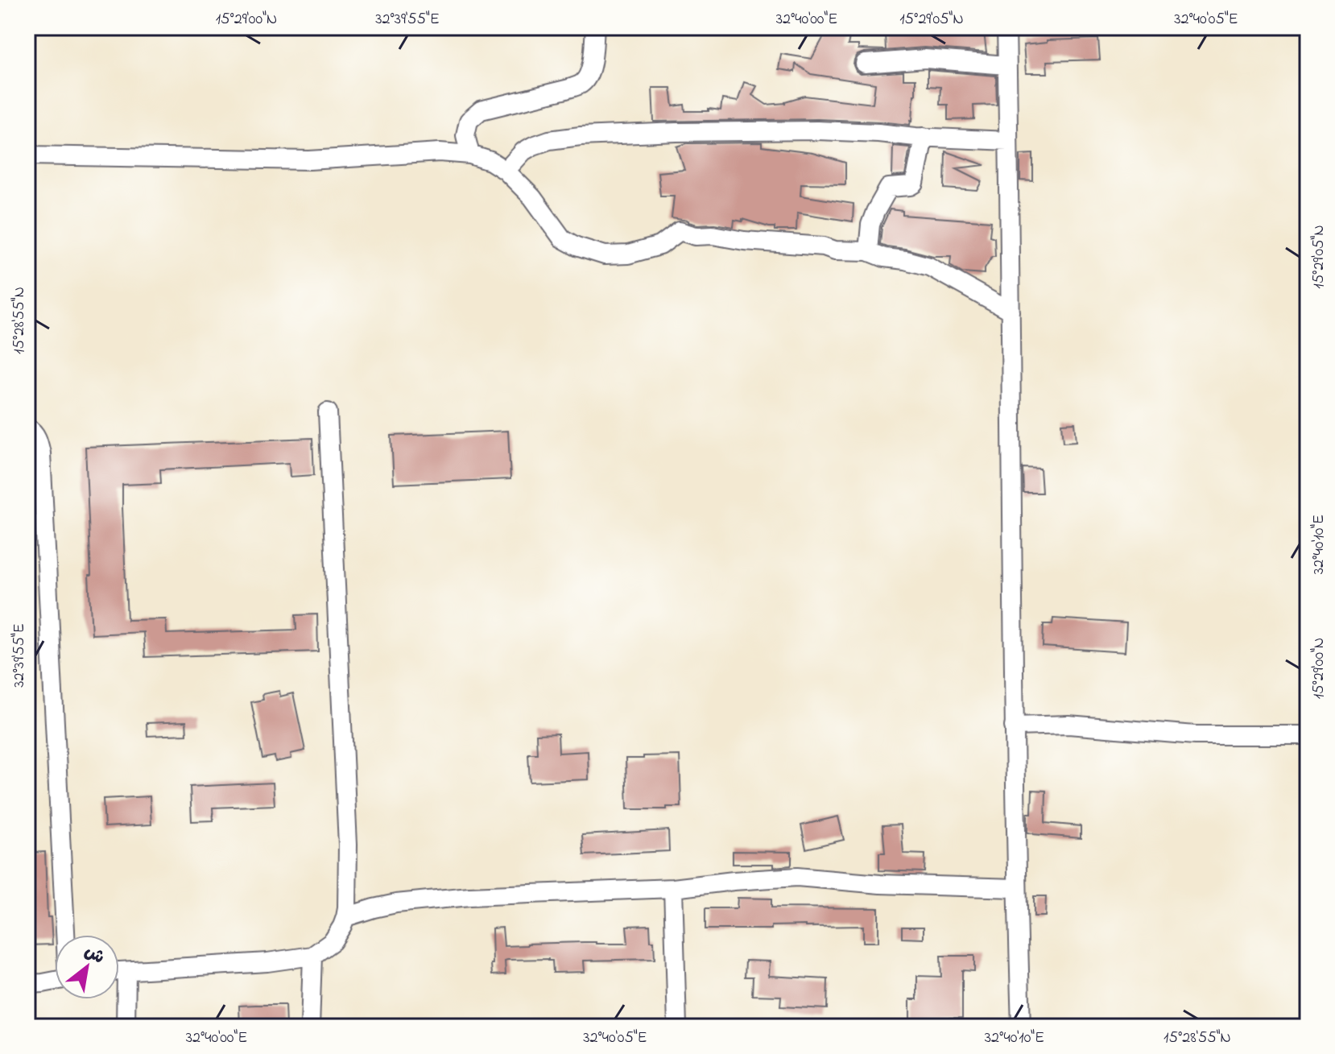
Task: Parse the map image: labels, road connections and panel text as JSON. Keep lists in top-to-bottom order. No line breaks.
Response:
{"north":"top right","coordinates":["15°29'00\"N","32°39'55\"E","32°40'00\"E","15°29'05\"N","32°40'05\"E","15°28'55\"N","32°40'10\"E"]}
